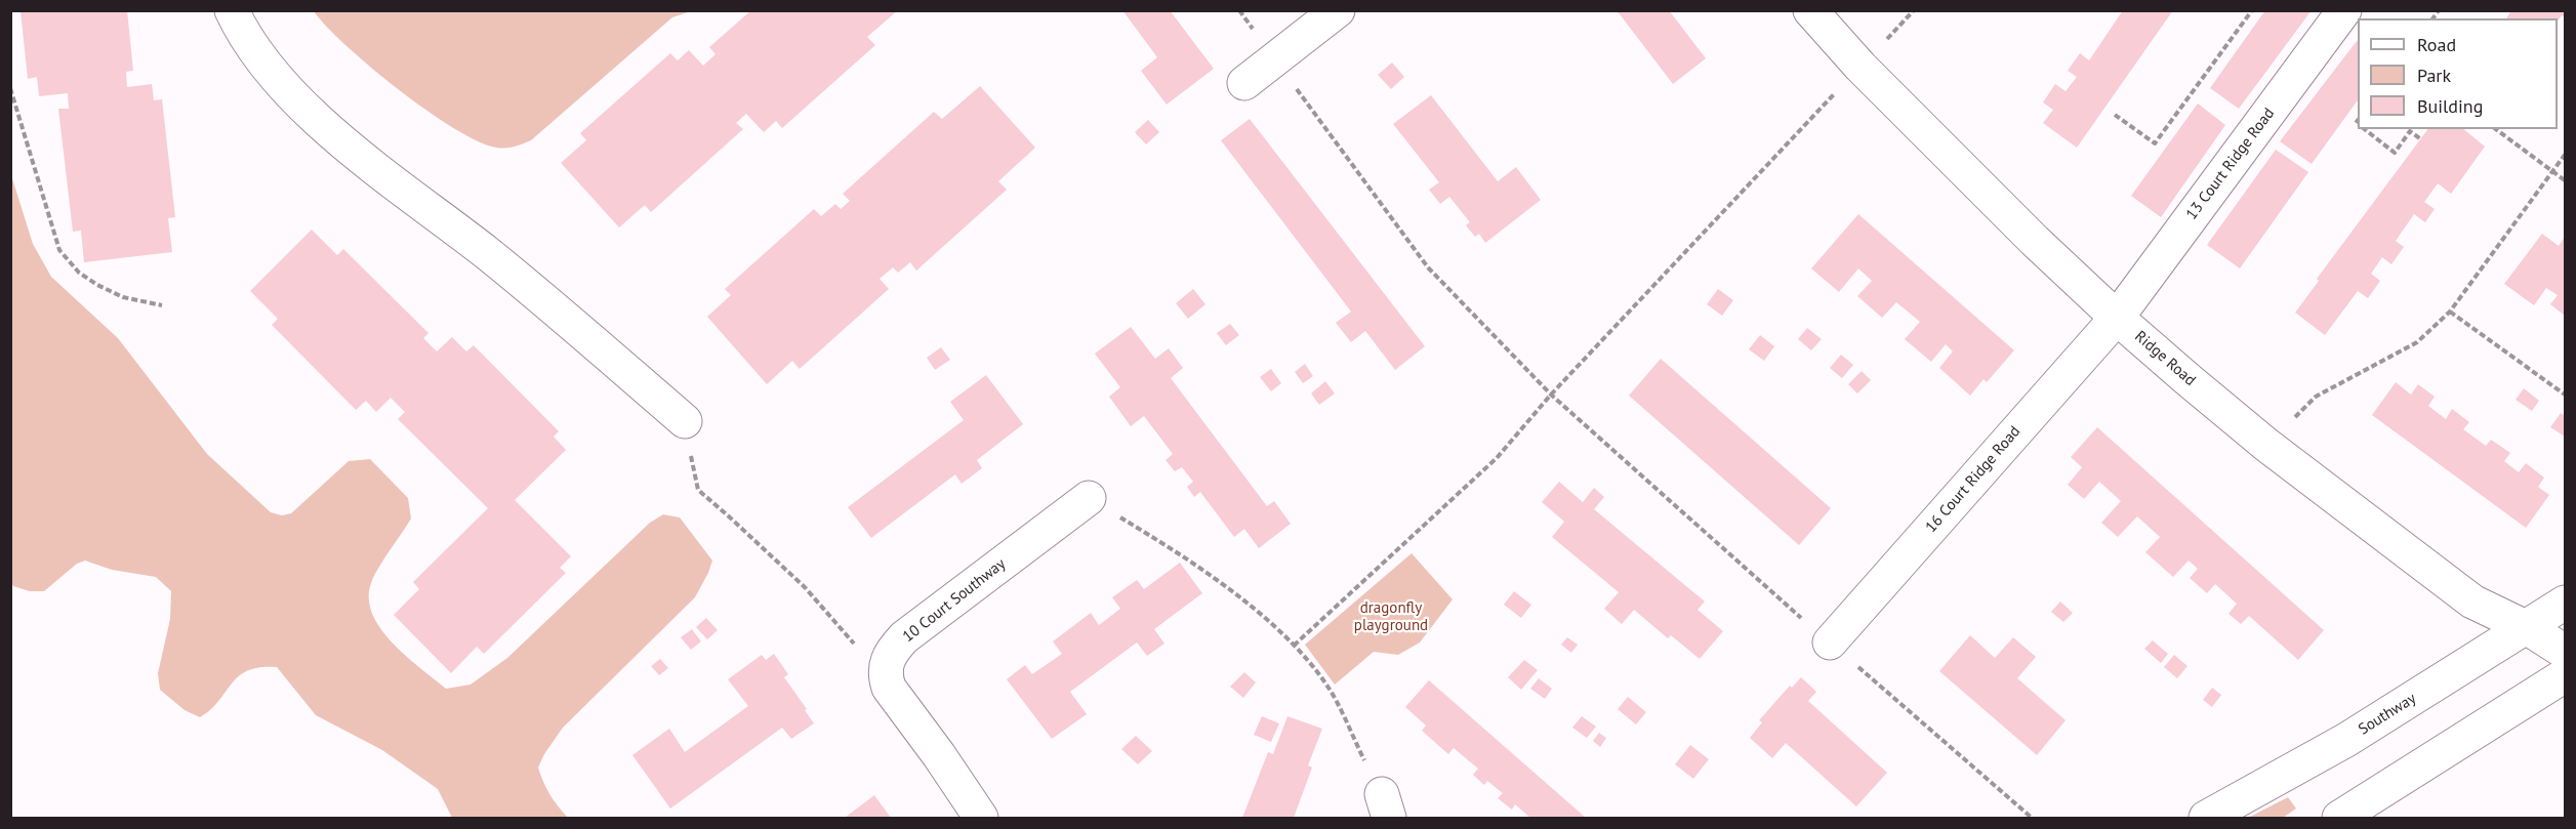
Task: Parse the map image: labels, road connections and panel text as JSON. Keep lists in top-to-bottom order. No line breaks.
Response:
{"streets":{"street":["13 Court Ridge Road","Ridge Road","16 Court Ridge Road","10 Court Southway","Southway"]},"crossings":[["13 Court Ridge Road","Ridge Road"],["13 Court Ridge Road","16 Court Ridge Road"],["Ridge Road","16 Court Ridge Road"],["Ridge Road","Southway"]],"parks":["dragonfly playground"],"legend":["Road","Park","Building"]}
